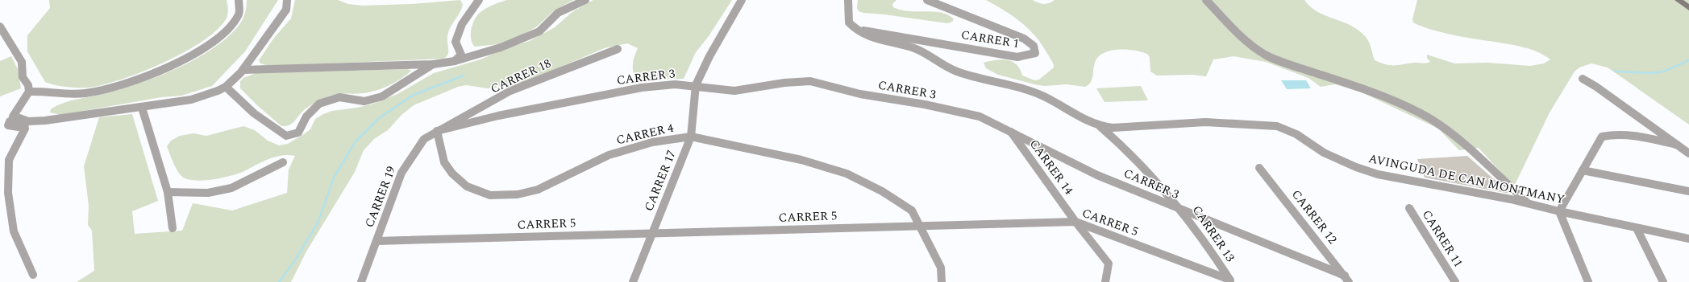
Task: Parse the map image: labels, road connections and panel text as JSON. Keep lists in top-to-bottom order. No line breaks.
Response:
{"streets":{"street":["CARRER 1","CARRER 18","CARRER 3","CARRER 4","CARRER 14","AVINGUDA DE CAN MONTMANY","CARRER 17","CARRER 19","CARRER 5","CARRER 12","CARRER 13","CARRER 11"]},"crossings":[["CARRER 1","AVINGUDA DE CAN MONTMANY"],["CARRER 18","CARRER 3"],["CARRER 18","CARRER 4"],["CARRER 18","CARRER 19"],["CARRER 3","CARRER 4"],["CARRER 3","CARRER 14"],["CARRER 3","CARRER 17"],["CARRER 3","CARRER 19"],["CARRER 3","CARRER 12"],["CARRER 3","CARRER 13"],["CARRER 4","CARRER 17"],["CARRER 4","CARRER 19"],["CARRER 4","CARRER 5"],["CARRER 14","CARRER 5"],["AVINGUDA DE CAN MONTMANY","CARRER 13"],["CARRER 17","CARRER 5"],["CARRER 19","CARRER 5"],["CARRER 5","CARRER 13"]]}
